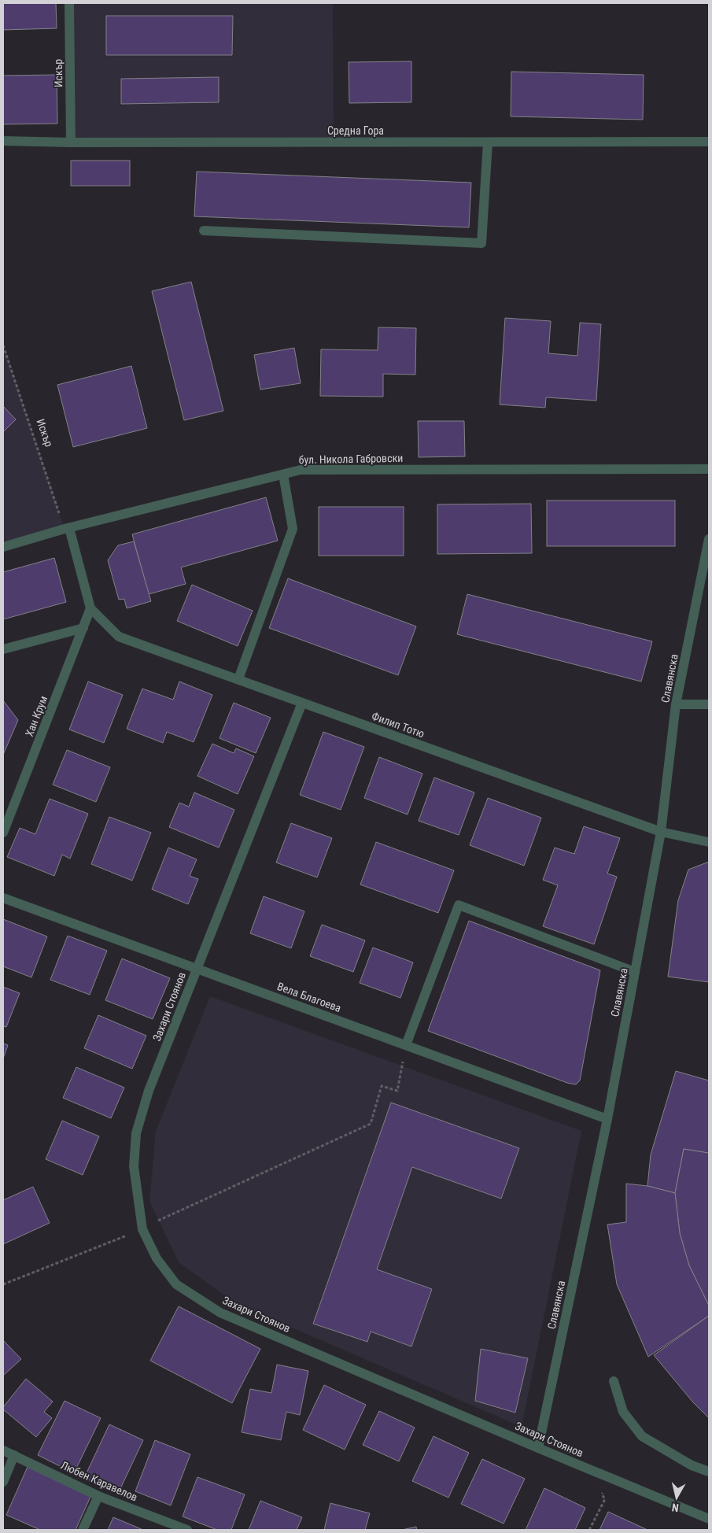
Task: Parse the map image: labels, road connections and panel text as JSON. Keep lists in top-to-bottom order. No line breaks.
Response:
{"streets":{"street":["Искър","Средна Гора","бул. Никола Габровски","Славянска","Хан Крум","Филип Тотю","Вела Благоева","Захари Стоянов","Любен Каравелов"]},"crossings":[["Искър","Средна Гора"],["Искър","бул. Никола Габровски"],["Славянска","Филип Тотю"],["Славянска","Вела Благоева"],["Славянска","Захари Стоянов"],["Хан Крум","Филип Тотю"],["Филип Тотю","Захари Стоянов"],["Вела Благоева","Захари Стоянов"]],"north":"bottom"}
